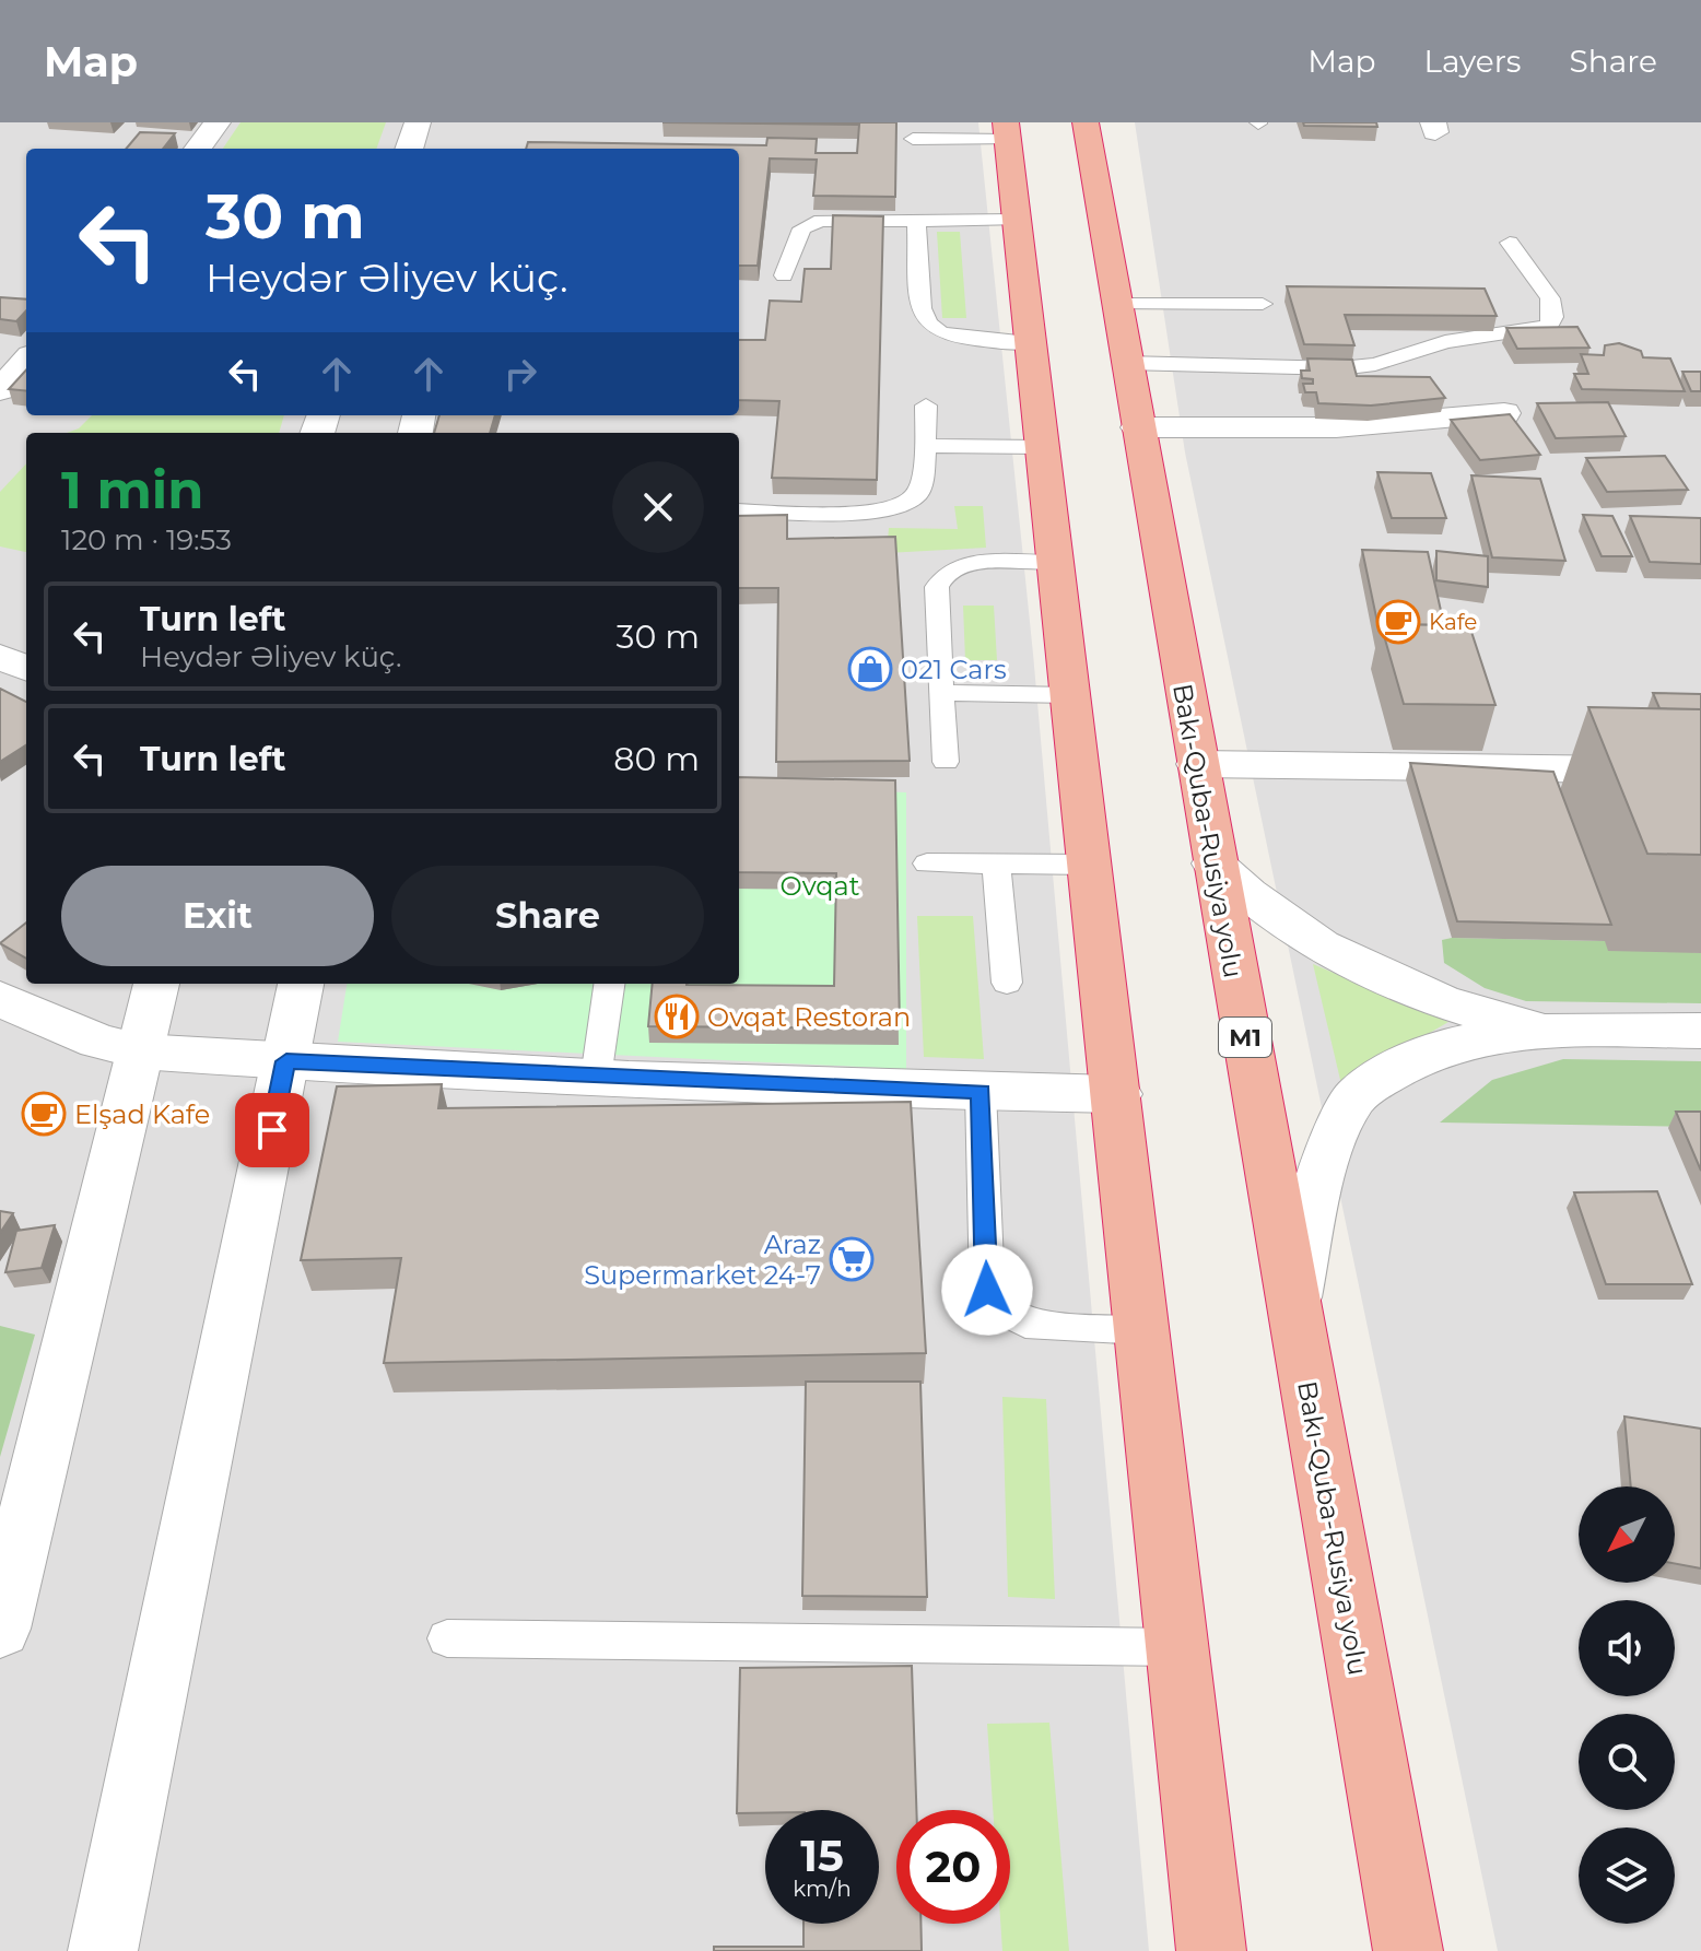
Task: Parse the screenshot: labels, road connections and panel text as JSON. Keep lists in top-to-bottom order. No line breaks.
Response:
{"streets":{"highway":["Bakı-Quba-Rusiya yolu","M1"]},"parks":["Ovqat"],"places":{"cafe":["Kafe","Elşad Kafe"],"shop":["021 Cars"],"restaurant":["Ovqat Restoran"],"supermarket":["Araz Supermarket 24-7"]},"north":"bottom left","page":{"header":"Map","nav":["Map","Layers","Share"],"turn":["30 m","Heydər Əliyev küç."],"heading":["1 min","120 m · 19:53"],"list":[{"name":"Turn left","note":"Heydər Əliyev küç.","value":"30 m"},{"name":"Turn left","value":"80 m"}],"buttons":["Exit","Share"],"speed":"15 km/h","limit":"20"}}
